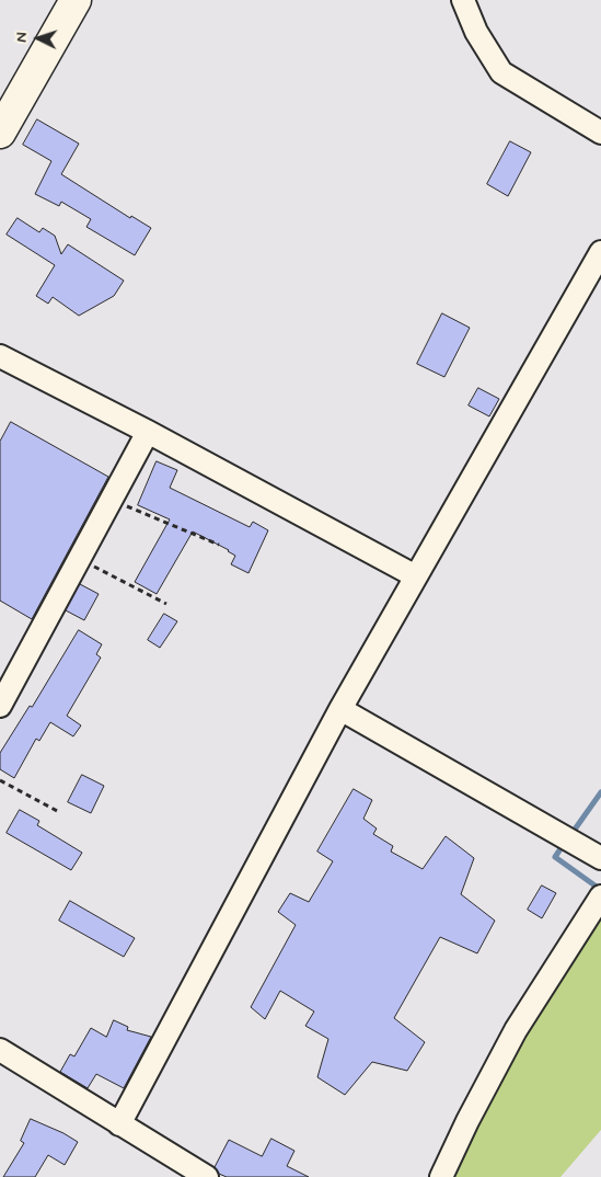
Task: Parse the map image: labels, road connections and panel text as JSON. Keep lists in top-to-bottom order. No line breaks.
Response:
{"north":"left"}
